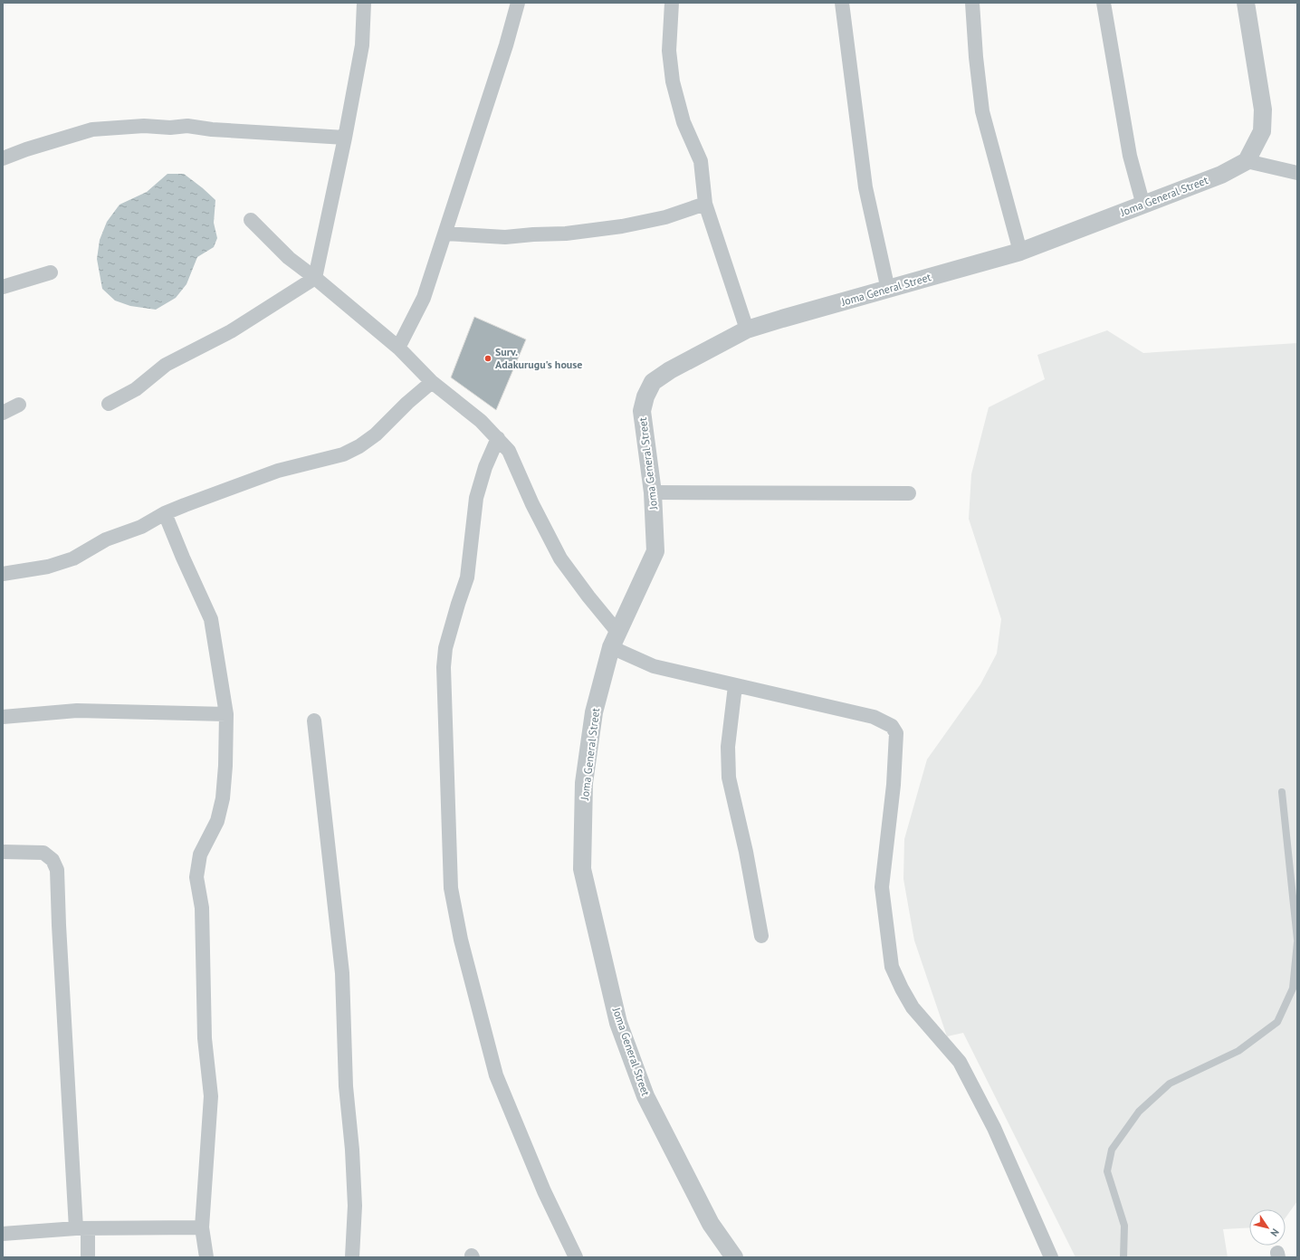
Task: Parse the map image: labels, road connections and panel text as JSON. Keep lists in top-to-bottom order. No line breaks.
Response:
{"streets":{"street":["Joma General Street"]},"places":["Surv. Adakurugu's house"],"north":"bottom right"}
